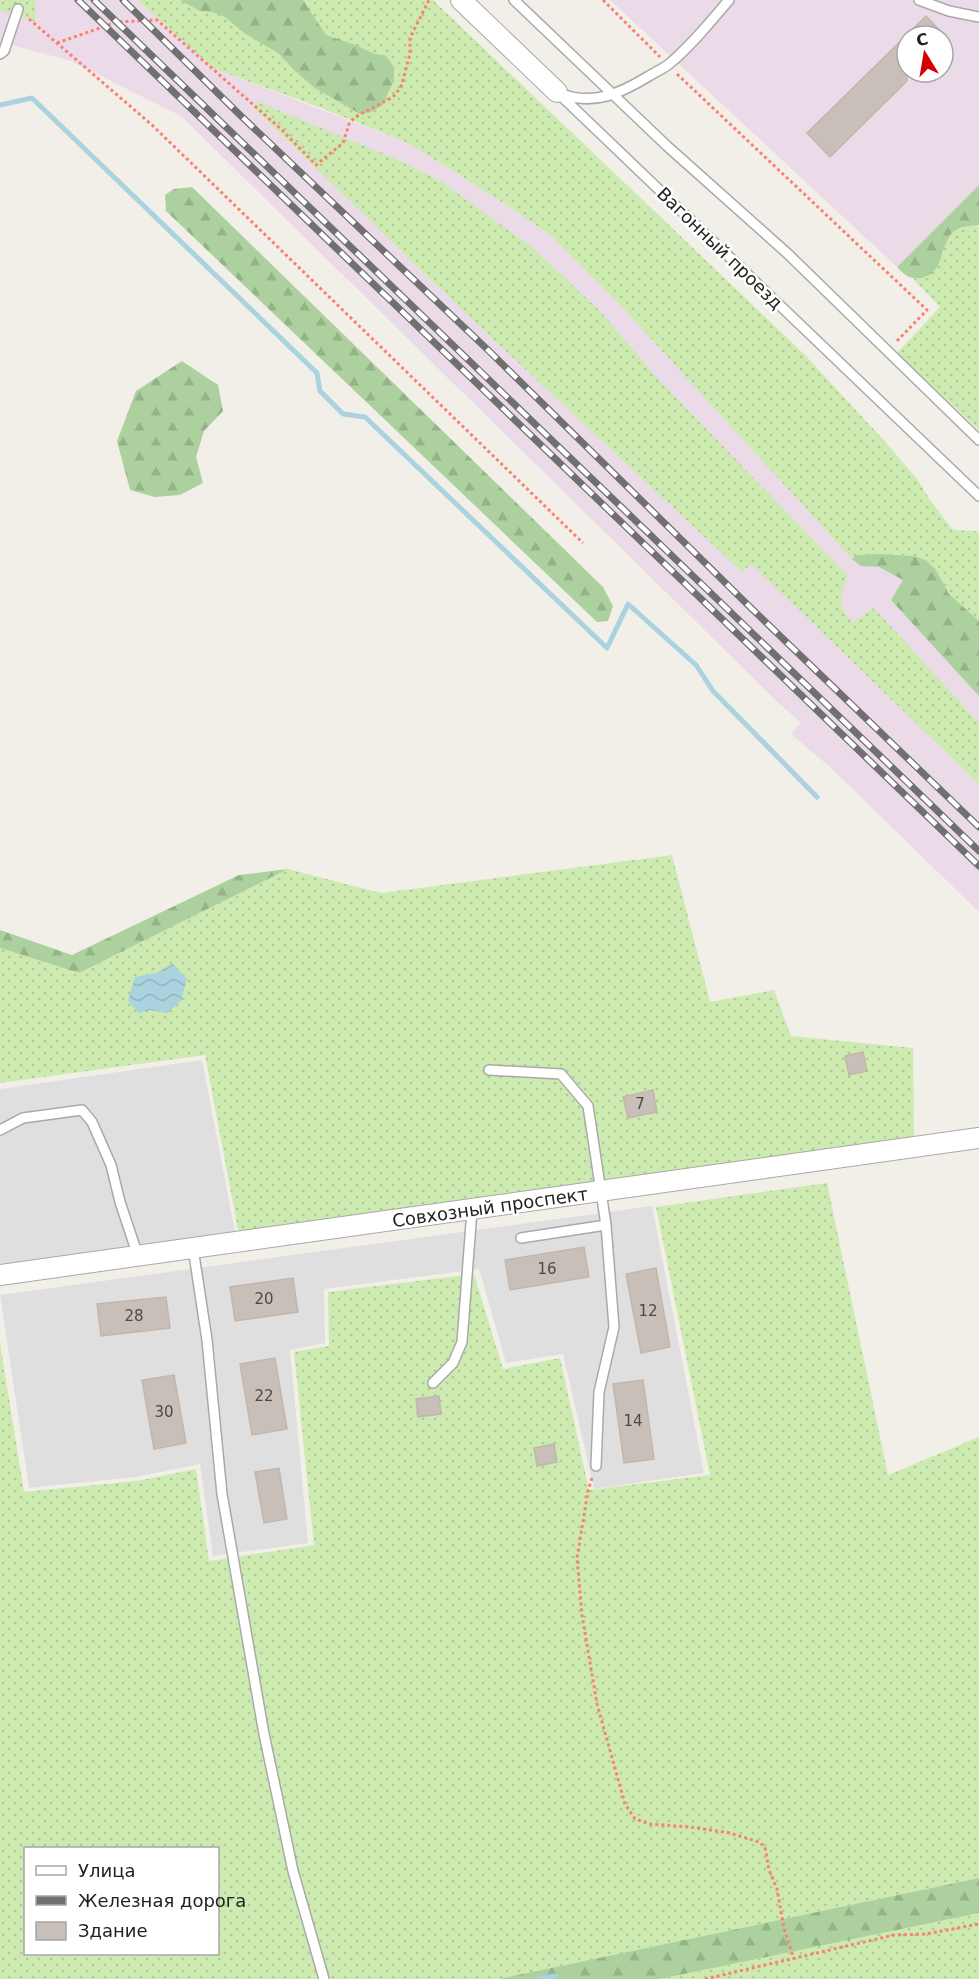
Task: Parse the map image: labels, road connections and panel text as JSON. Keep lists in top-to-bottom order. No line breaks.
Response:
{"streets":{"street":["Вагонный проезд","Совхозный проспект"]},"house_numbers":["7","16","20","12","28","22","30","14"],"legend":["Улица","Железная дорога","Здание"],"north":"top"}
